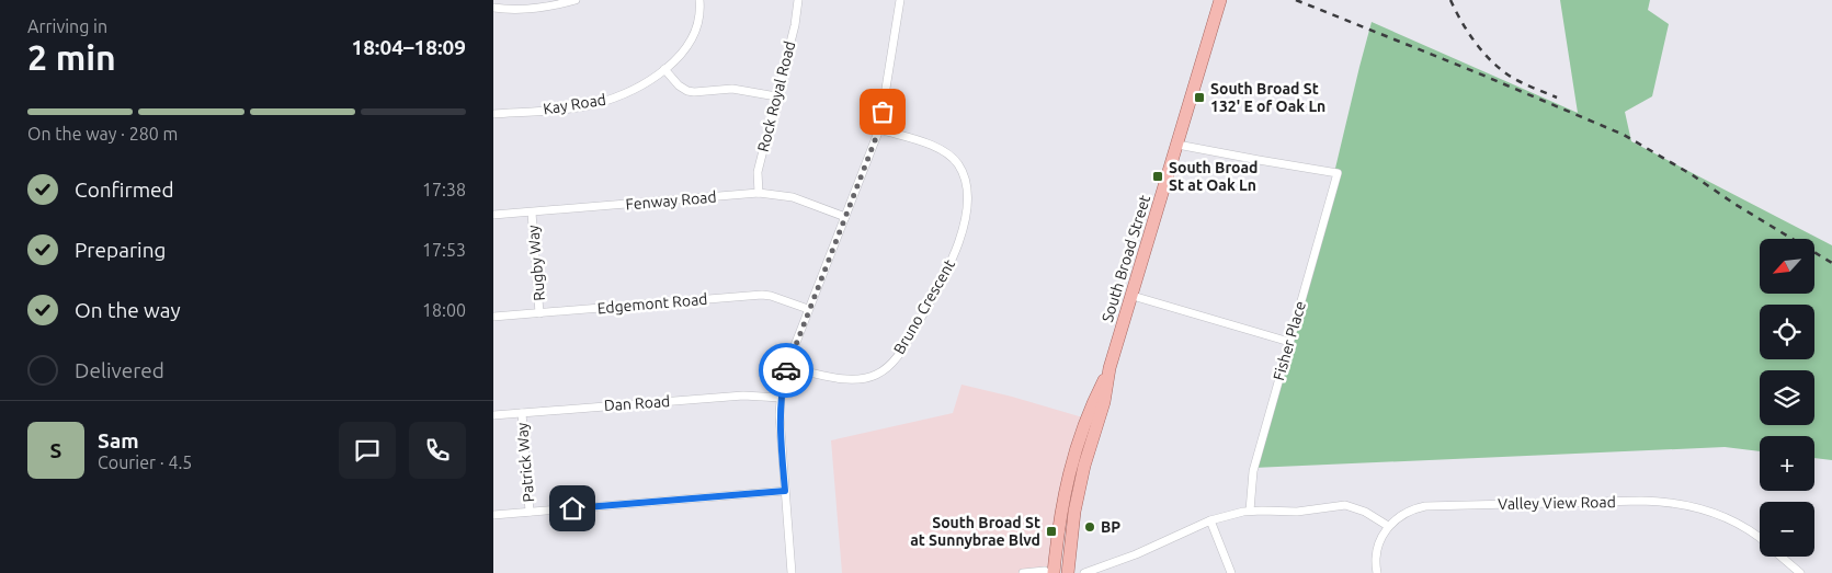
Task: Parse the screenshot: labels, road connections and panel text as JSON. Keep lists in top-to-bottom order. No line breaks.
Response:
{"streets":{"main road":["South Broad Street"],"street":["Rock Royal Road","Kay Road","Fenway Road","Rugby Way","Edgemont Road","Bruno Crescent","Fisher Place","Dan Road","Patrick Way","Valley View Road"]},"crossings":[["Rock Royal Road","Fenway Road"],["Fenway Road","Rugby Way"],["South Broad Street","Fisher Place"],["Rugby Way","Edgemont Road"],["Dan Road","Patrick Way"]],"places":{"transit":["South Broad St 132' E of Oak Ln","South Broad St at Oak Ln","South Broad St at Sunnybrae Blvd"],"other":["BP"]},"north":"bottom left","page":{"heading":["2 min","Arriving in","18:04–18:09"],"panel":["Sam","Courier · 4.5"],"bar":"On the way · 280 m","list":[["Confirmed","17:38"],["Preparing","17:53"],["On the way","18:00"],"Delivered"],"map_buttons":["+","−"],"round":"S"}}
